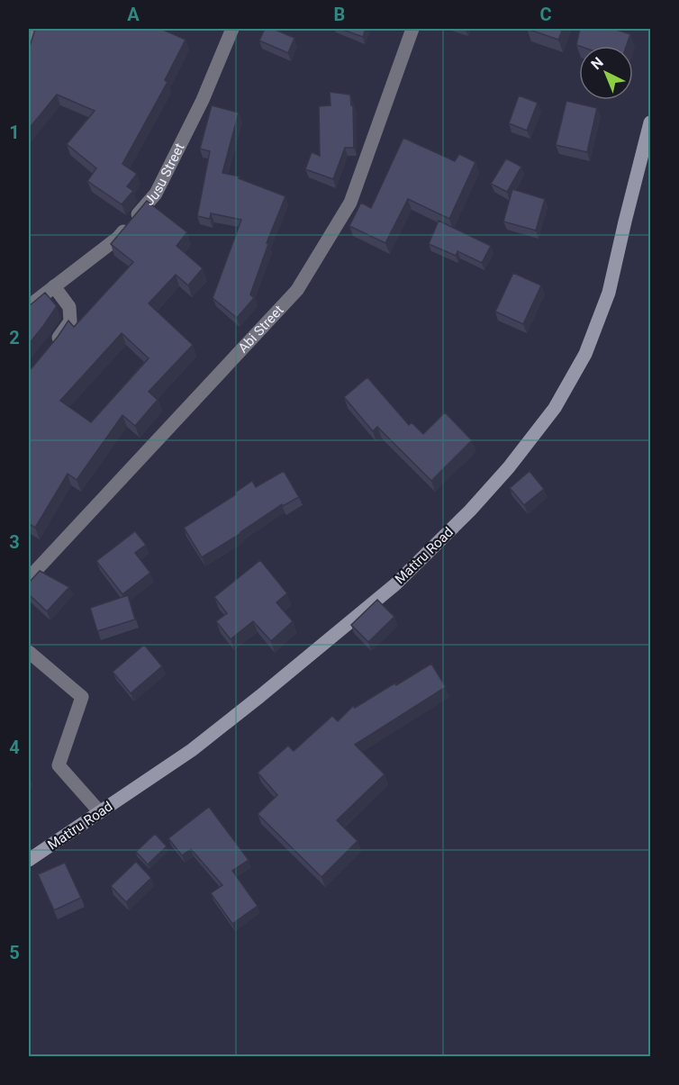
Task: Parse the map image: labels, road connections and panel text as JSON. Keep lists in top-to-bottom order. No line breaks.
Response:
{"streets":{"main road":["Mattru Road"],"street":["Jusu Street","Abi Street"]},"north":"top left","grid":{"columns":["A","B","C"],"rows":["1","2","3","4","5"]}}
